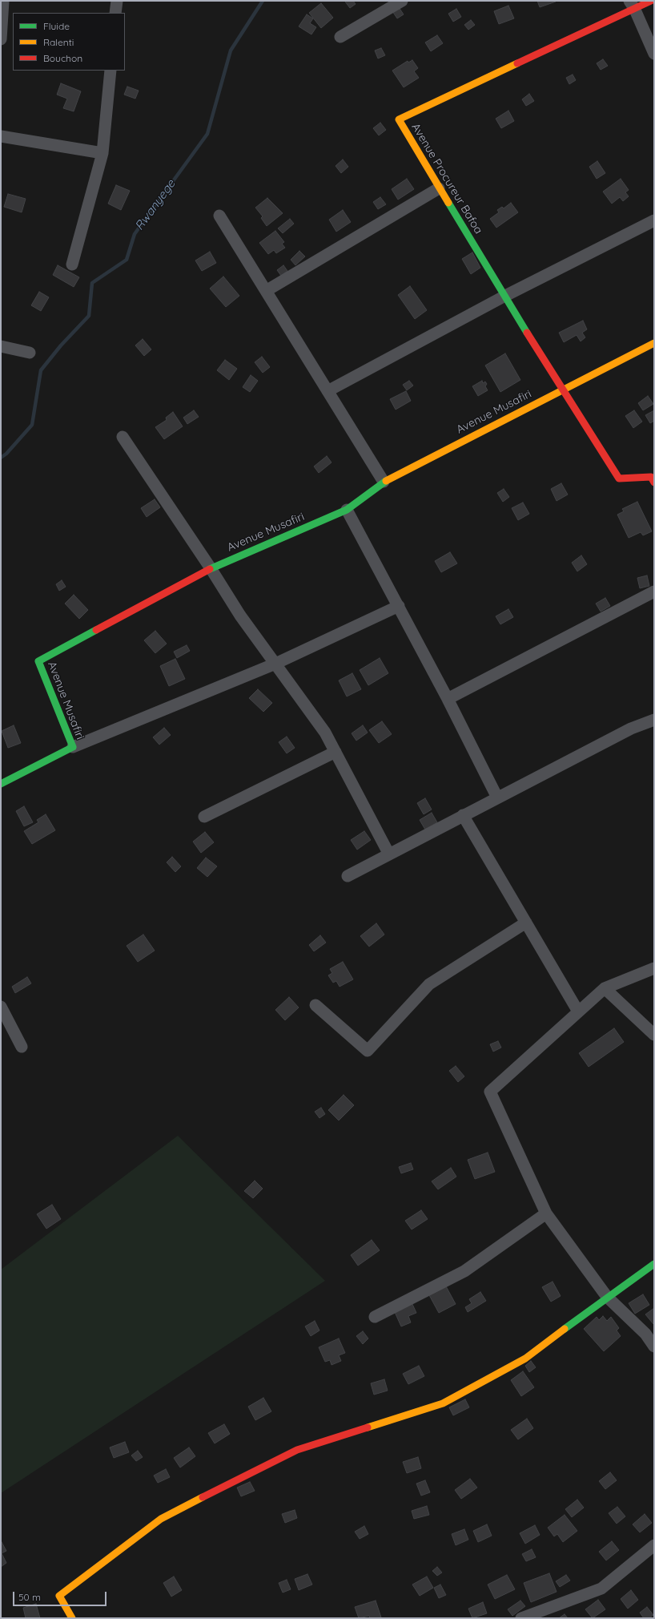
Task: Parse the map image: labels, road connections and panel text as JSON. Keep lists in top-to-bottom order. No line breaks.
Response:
{"streets":{"street":["Avenue Procureur Bafoa","Avenue Musafiri"]},"crossings":[["Avenue Procureur Bafoa","Avenue Musafiri"]],"water":["Rwanyege"],"legend":["Fluide","Ralenti","Bouchon"],"scale_bar":"50 m"}
